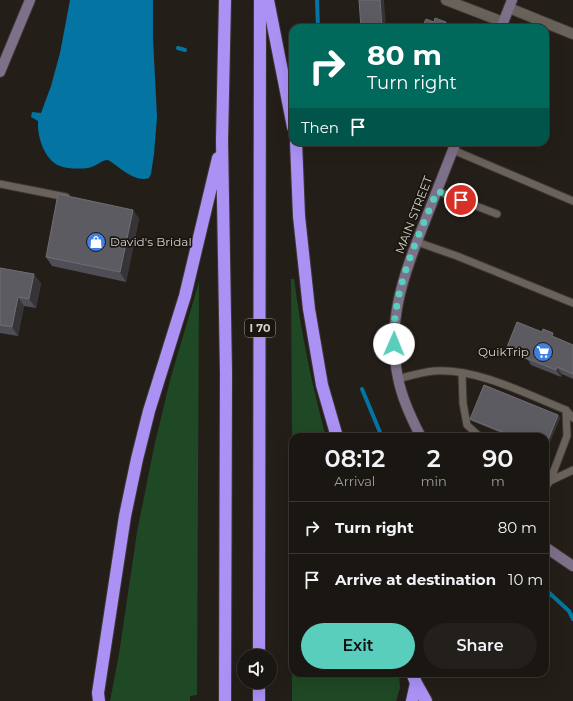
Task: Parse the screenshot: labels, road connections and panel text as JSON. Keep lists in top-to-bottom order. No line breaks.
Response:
{"streets":{"highway":["I 70"],"street":["MAIN STREET"]},"places":{"shop":["David's Bridal"],"supermarket":["QuikTrip"]},"page":{"turn":["80 m","Turn right"],"then":"Then","eta":["08:12","Arrival","2","min","90","m"],"list":[{"name":"Turn right","value":"80 m"},{"name":"Arrive at destination","value":"10 m"}],"buttons":["Exit","Share"]}}
